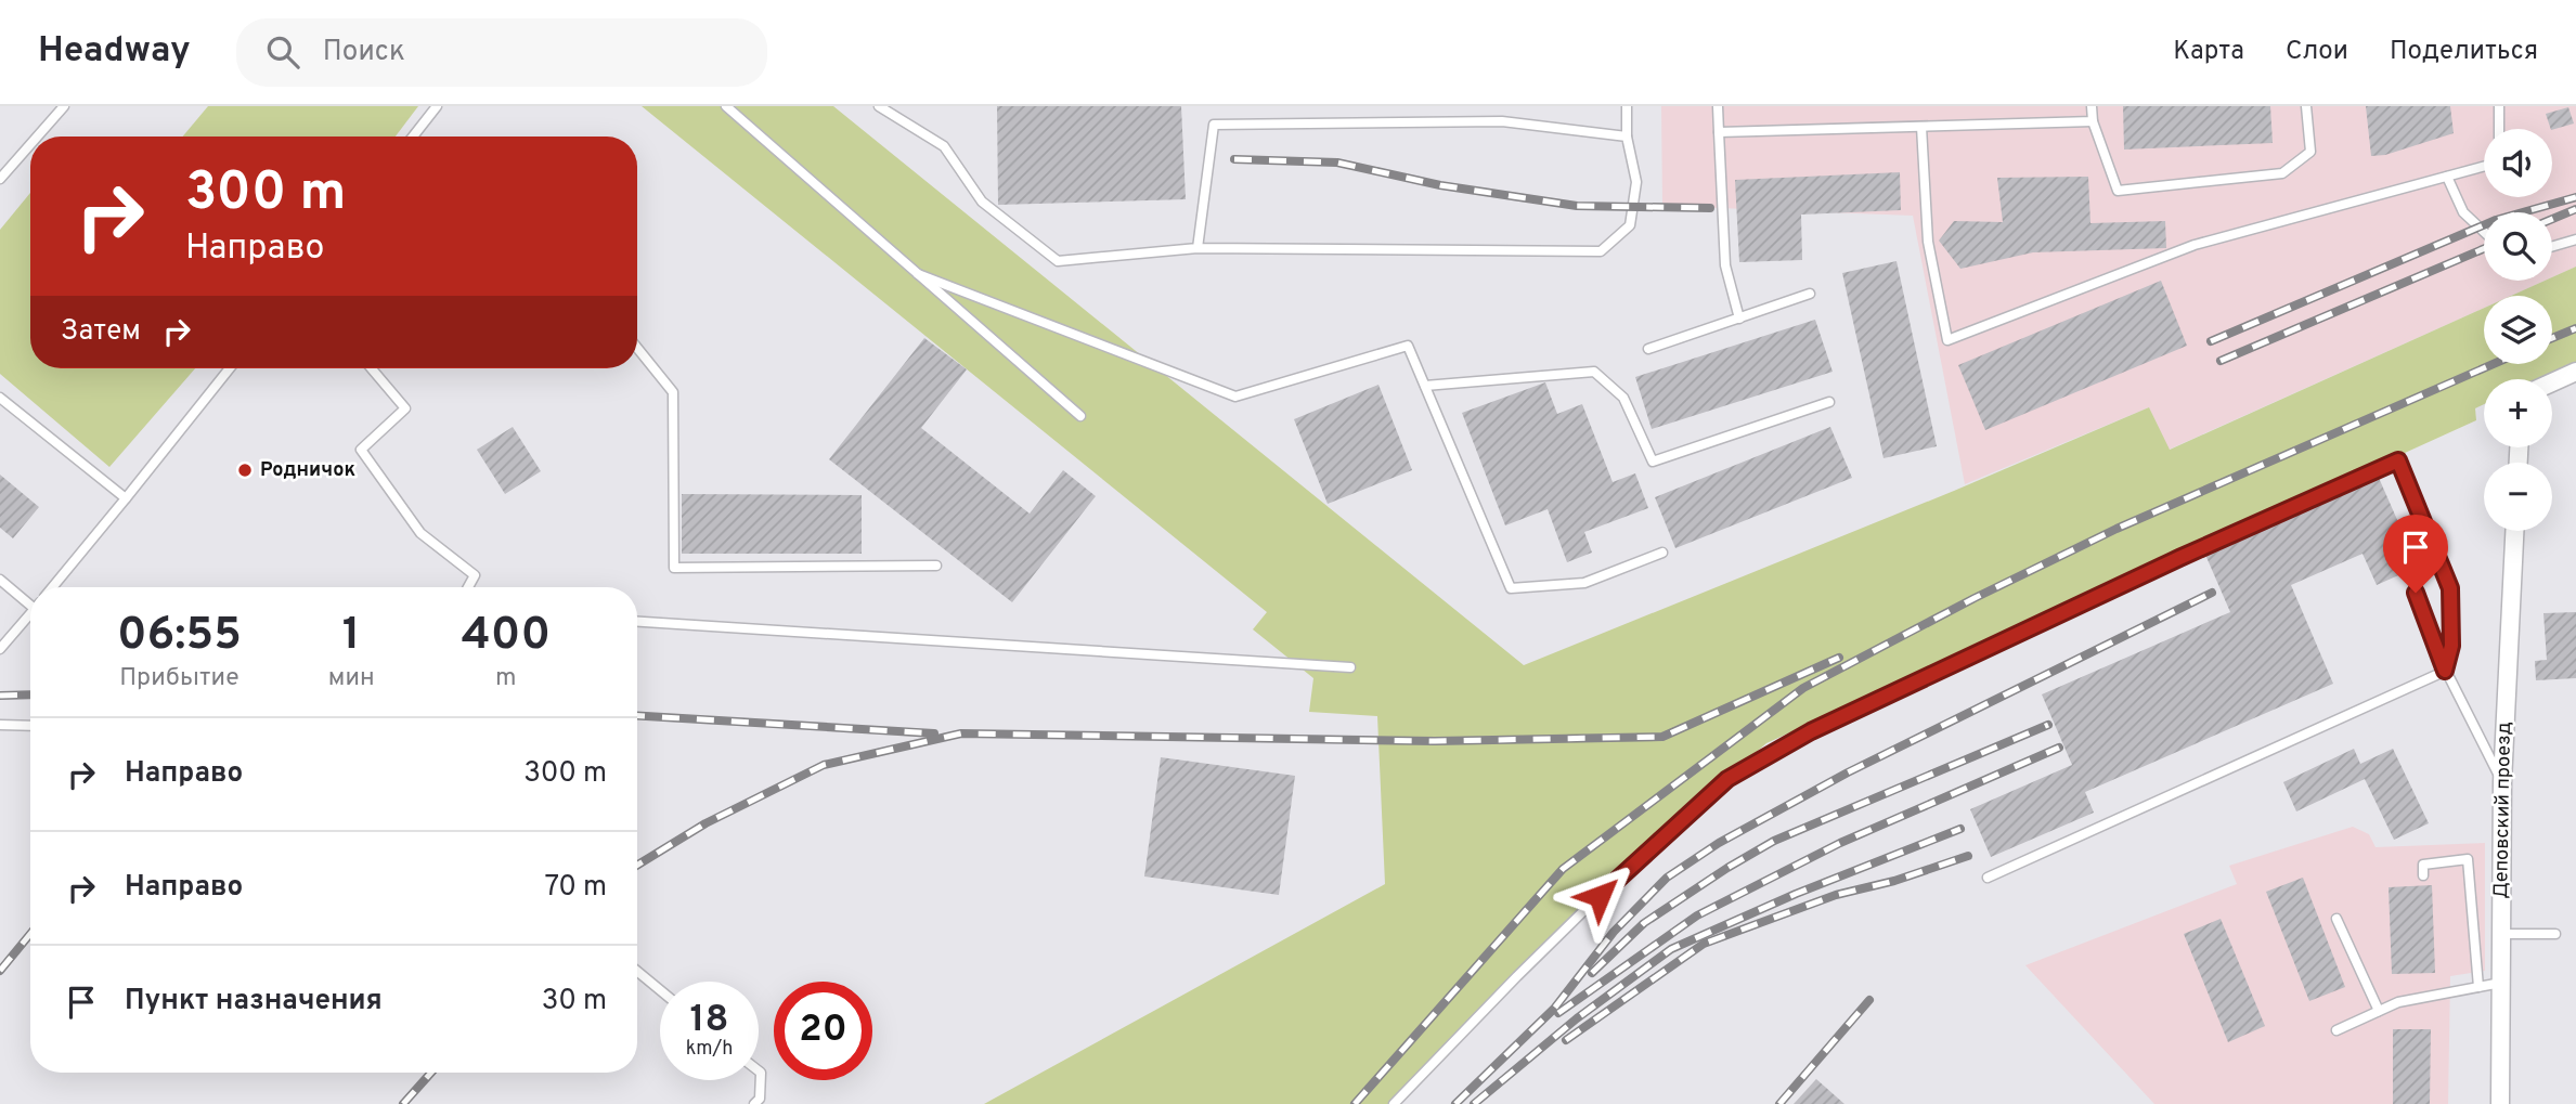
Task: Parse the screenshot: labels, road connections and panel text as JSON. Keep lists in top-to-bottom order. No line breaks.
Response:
{"streets":{"street":["Деповский проезд"]},"places":["Родничок"],"page":{"header":"Headway","search":"Поиск","nav":["Карта","Слои","Поделиться"],"map_buttons":["+","−"],"turn":["300 m","Направо"],"then":"Затем","eta":["06:55","Прибытие","1","мин","400","m"],"list":[{"name":"Направо","value":"300 m"},{"name":"Направо","value":"70 m"},{"name":"Пункт назначения","value":"30 m"}],"speed":"18 km/h","limit":"20"}}
